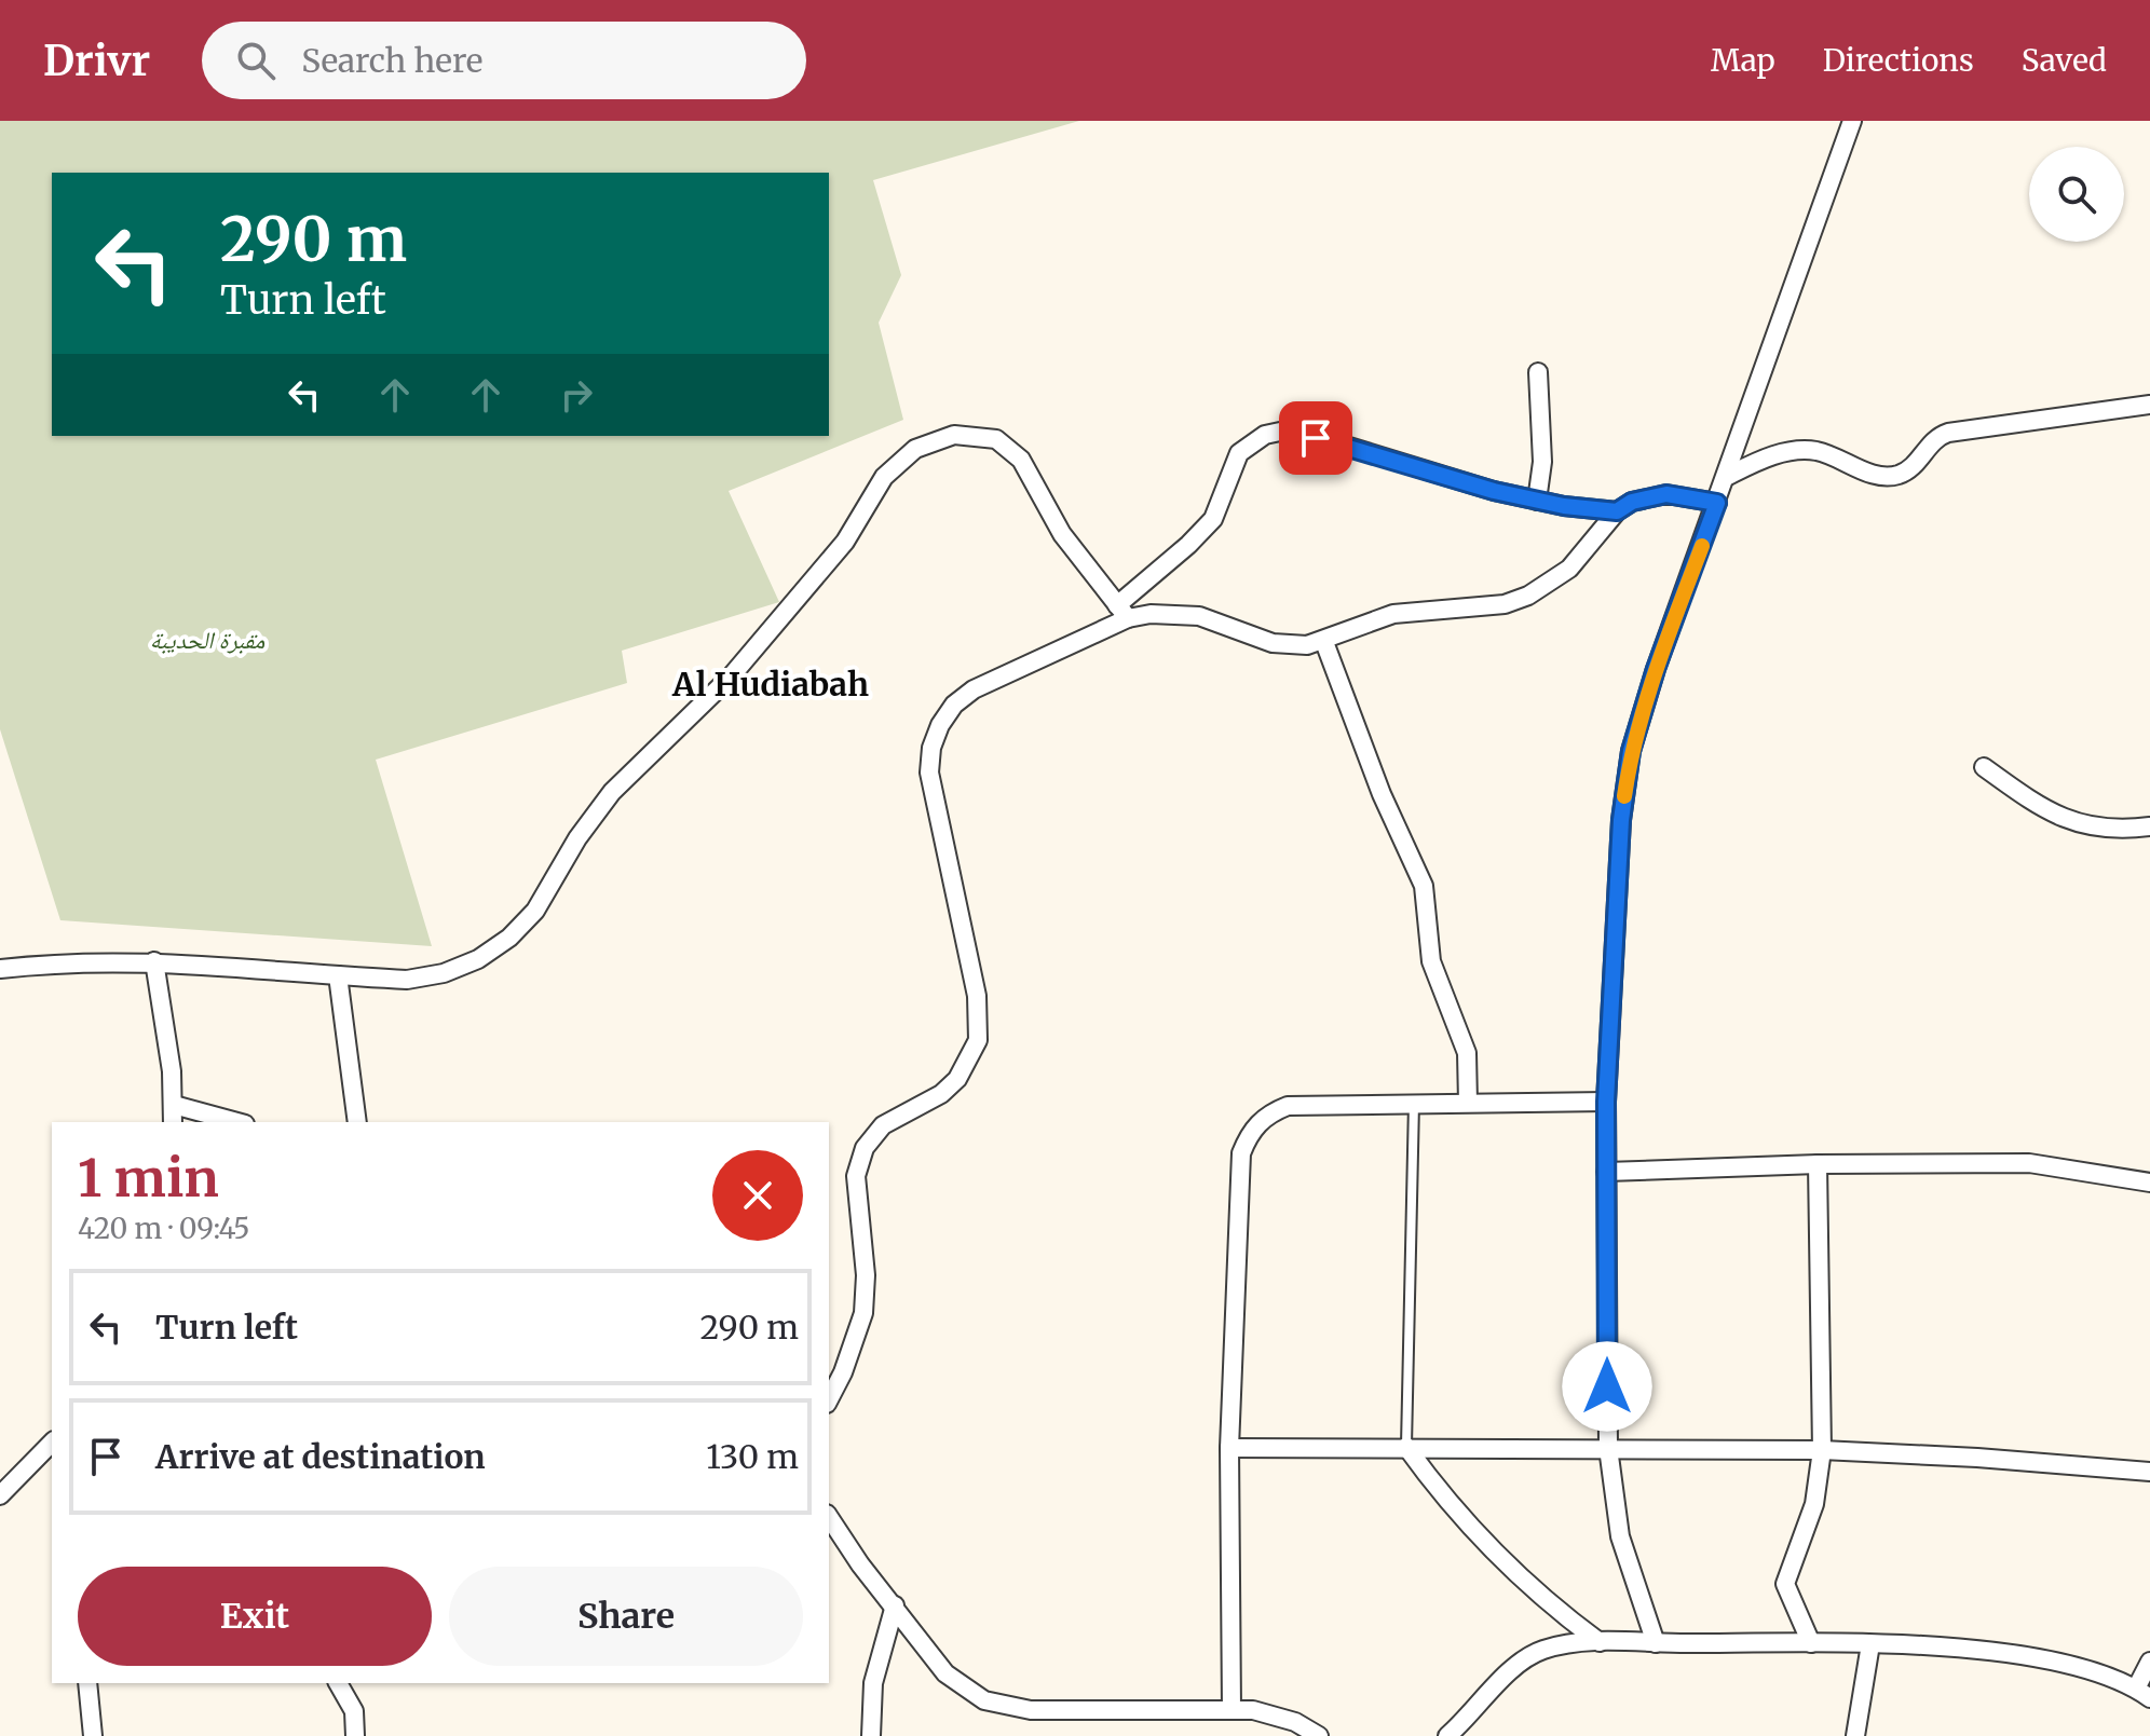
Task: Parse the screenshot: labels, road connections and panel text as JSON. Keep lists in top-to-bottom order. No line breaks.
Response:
{"districts":["Al Hudiabah"],"parks":["مقبرة الحديبة"],"page":{"header":"Drivr","search":"Search here","nav":["Map","Directions","Saved"],"turn":["290 m","Turn left"],"heading":["1 min","420 m · 09:45"],"list":[{"name":"Turn left","value":"290 m"},{"name":"Arrive at destination","value":"130 m"}],"buttons":["Exit","Share"]}}
